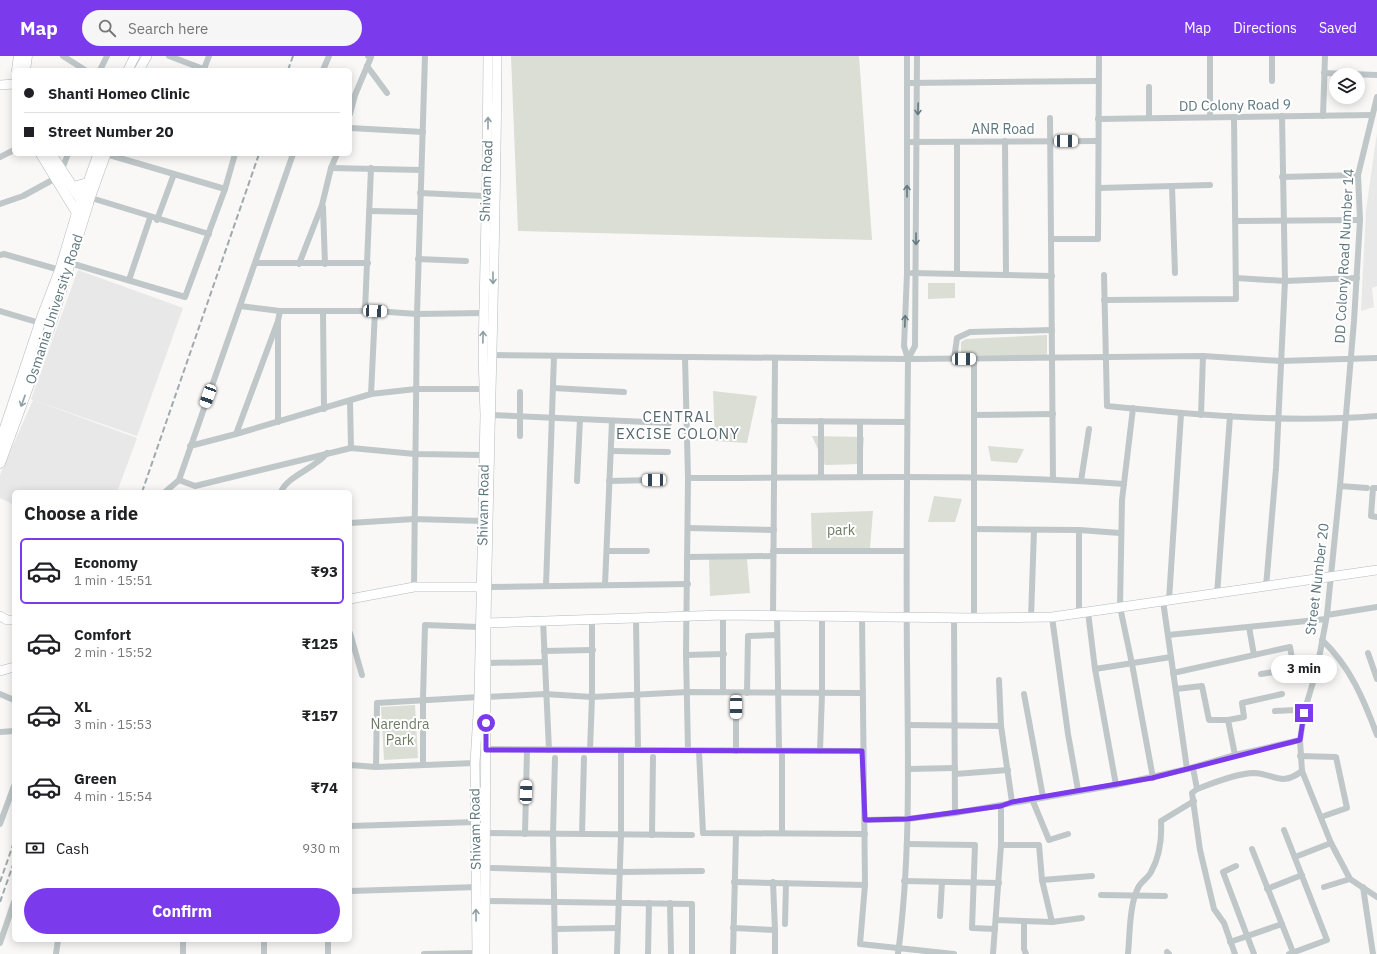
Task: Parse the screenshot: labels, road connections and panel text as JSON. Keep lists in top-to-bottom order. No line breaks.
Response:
{"streets":{"main road":["Shivam Road","Osmania University Road"],"street":["DD Colony Road 9","ANR Road","DD Colony Road Number 14","Street Number 20"]},"crossings":[["DD Colony Road 9","DD Colony Road Number 14"],["DD Colony Road Number 14","Street Number 20"]],"districts":["CENTRAL EXCISE COLONY"],"parks":["park","Narendra Park"],"page":{"header":"Map","search":"Search here","nav":["Map","Directions","Saved"],"banner":["Shanti Homeo Clinic","Street Number 20"],"heading":"Choose a ride","list":[{"name":"Economy","note":"1 min · 15:51","value":"₹93"},{"name":"Comfort","note":"2 min · 15:52","value":"₹125"},{"name":"XL","note":"3 min · 15:53","value":"₹157"},{"name":"Green","note":"4 min · 15:54","value":"₹74"}],"bubble":"3 min","pay":["Cash","930 m"],"buttons":"Confirm"}}
